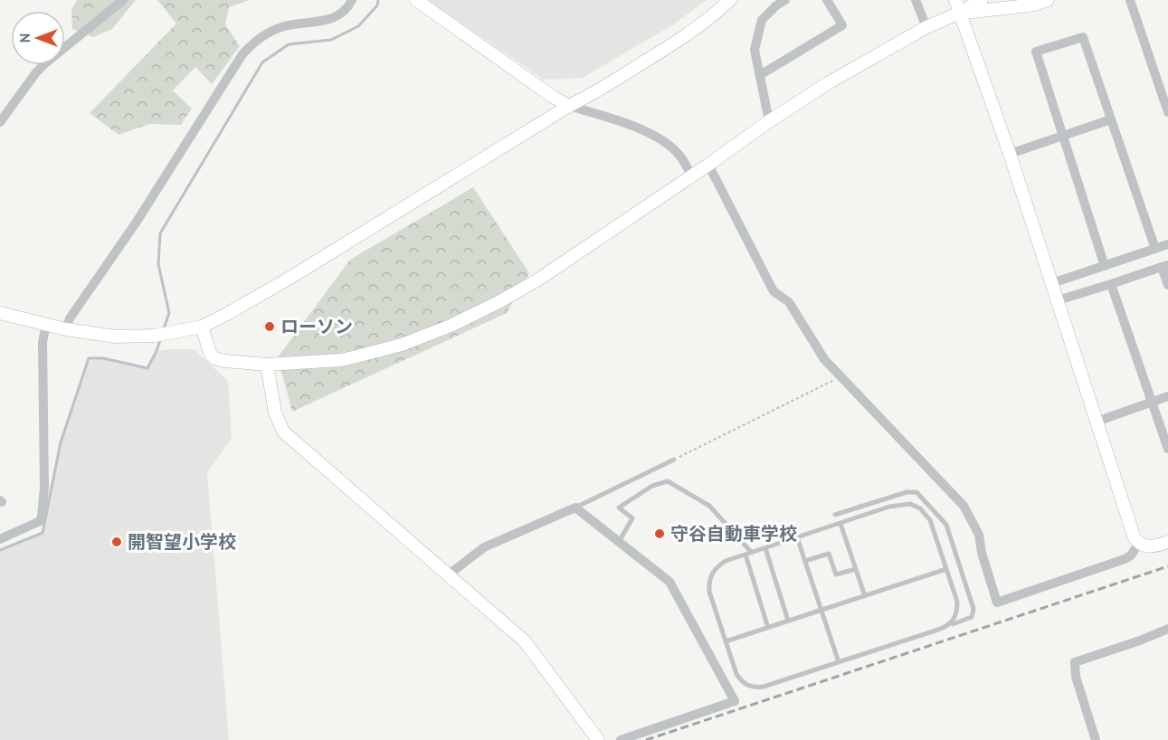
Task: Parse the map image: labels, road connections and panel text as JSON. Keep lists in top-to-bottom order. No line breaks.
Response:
{"places":["ローソン","守谷自動車学校","開智望小学校"],"north":"left"}
